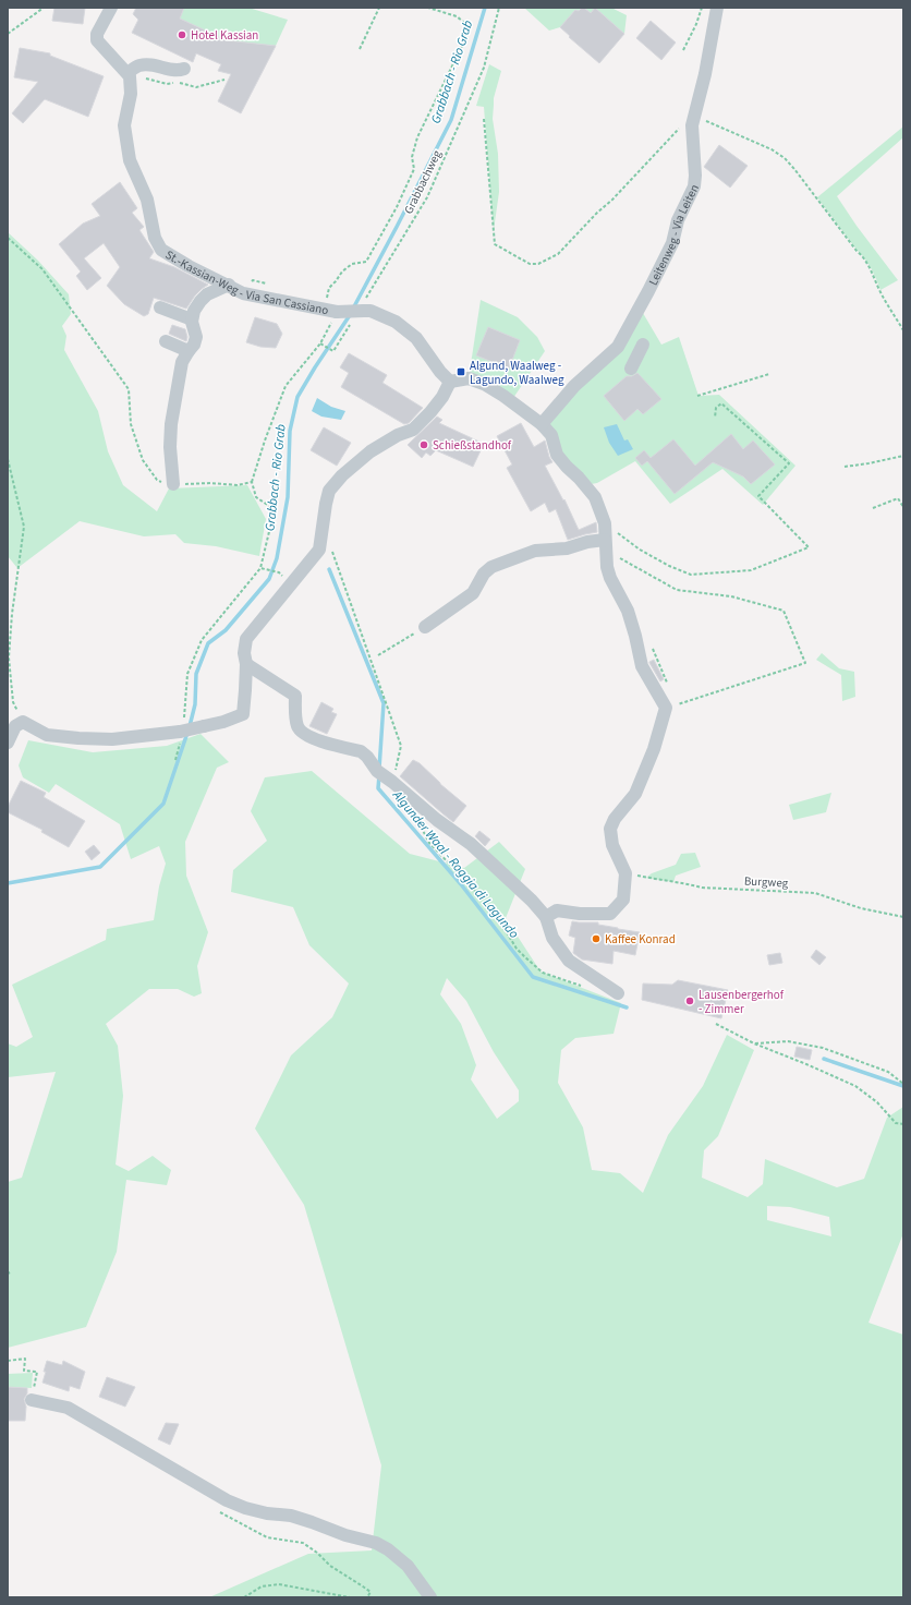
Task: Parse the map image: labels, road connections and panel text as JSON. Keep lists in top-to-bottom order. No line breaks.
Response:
{"streets":{"lane":["Leitenweg - Via Leiten","St.-Kassian-Weg - Via San Cassiano"],"path":["Grabbachweg","Burgweg"]},"crossings":[["Grabbachweg","St.-Kassian-Weg - Via San Cassiano"]],"water":["Grabbach - Rio Grab","Algunder Waal - Roggia di Lagundo"],"places":{"other":["Hotel Kassian","Schießstandhof","Kaffee Konrad","Lausenbergerhof - Zimmer"],"transit":["Algund, Waalweg - Lagundo, Waalweg"]}}
